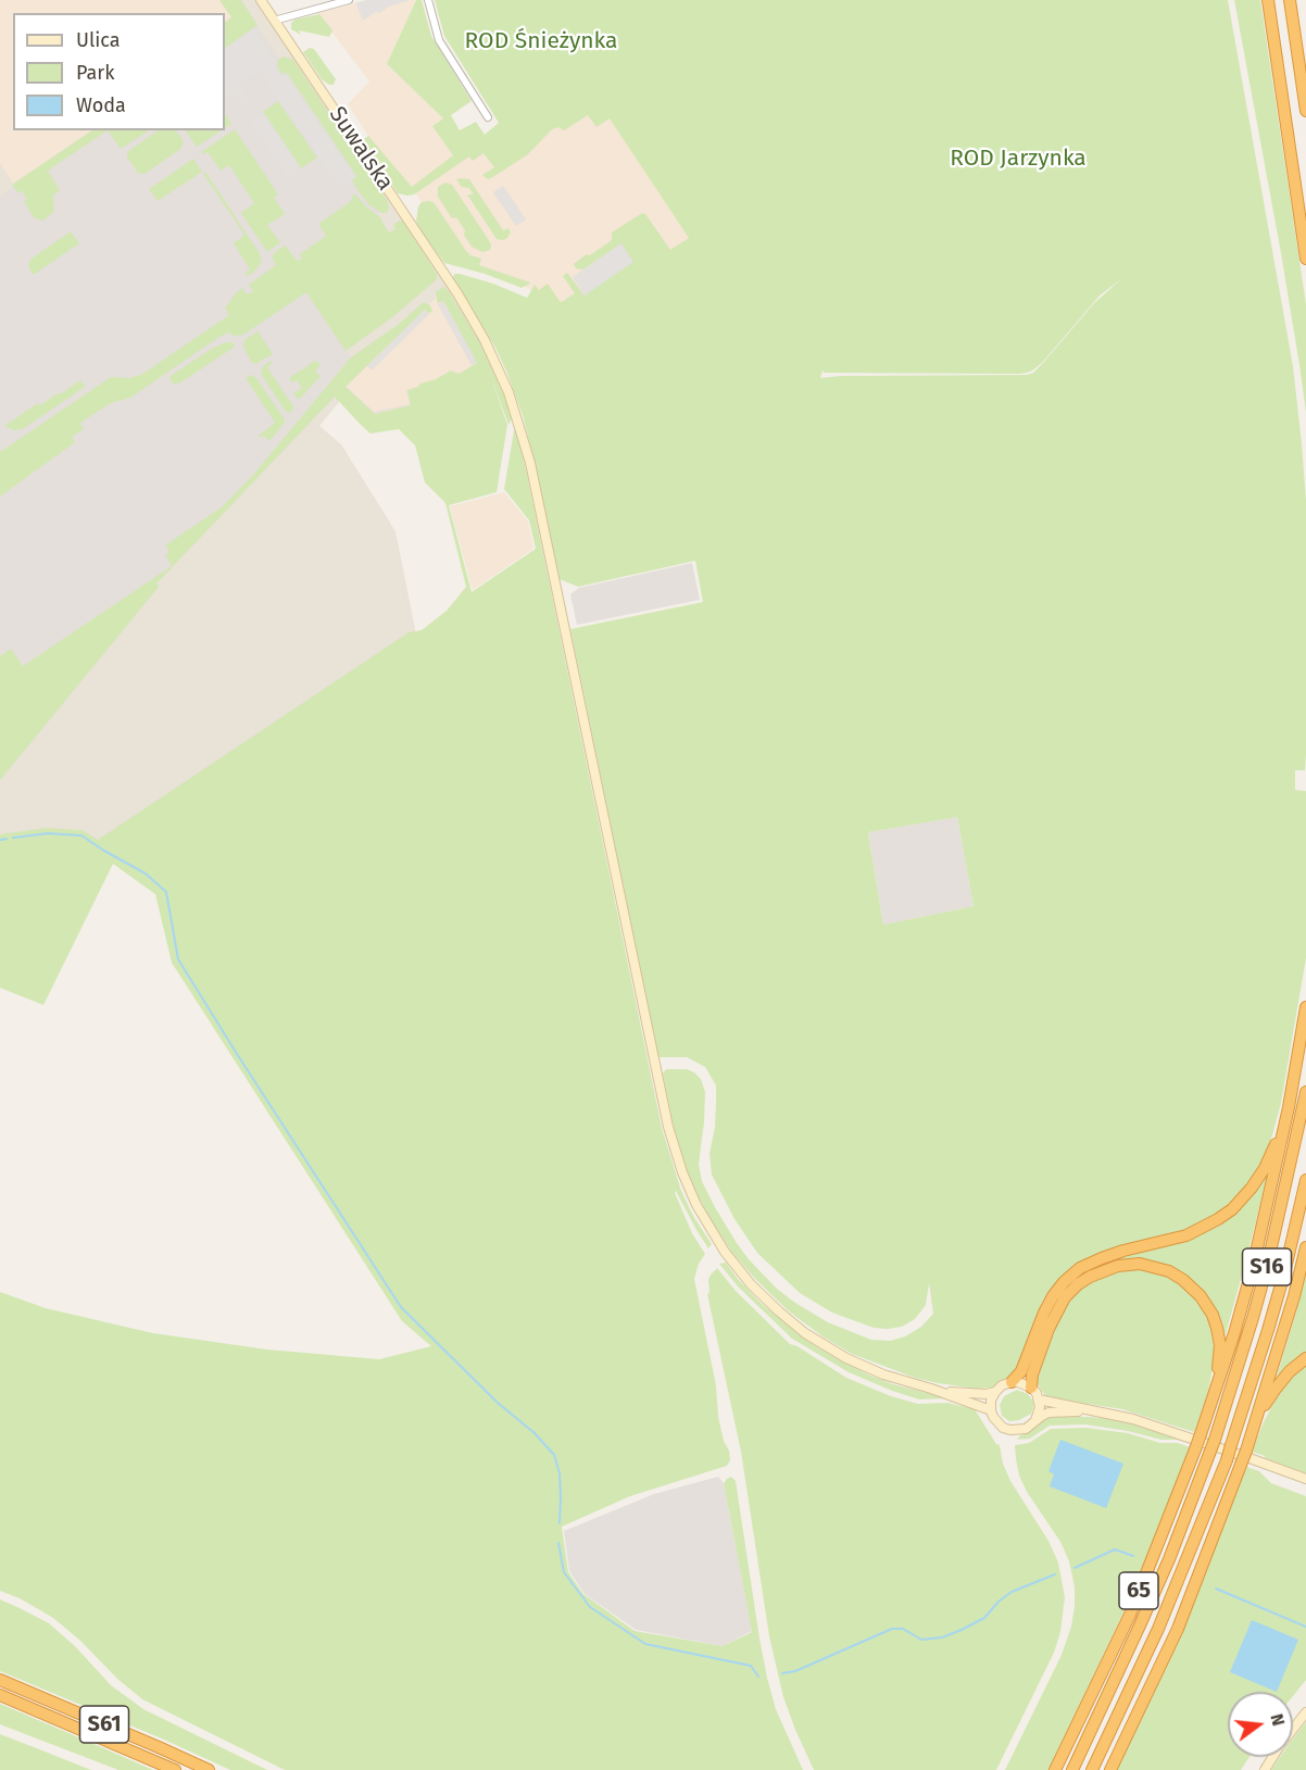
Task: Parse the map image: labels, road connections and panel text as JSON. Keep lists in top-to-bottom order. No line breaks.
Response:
{"streets":{"highway":["S16","65","S61"],"main road":["Suwalska"]},"parks":["ROD Śnieżynka","ROD Jarzynka"],"legend":["Ulica","Park","Woda"],"north":"right"}
